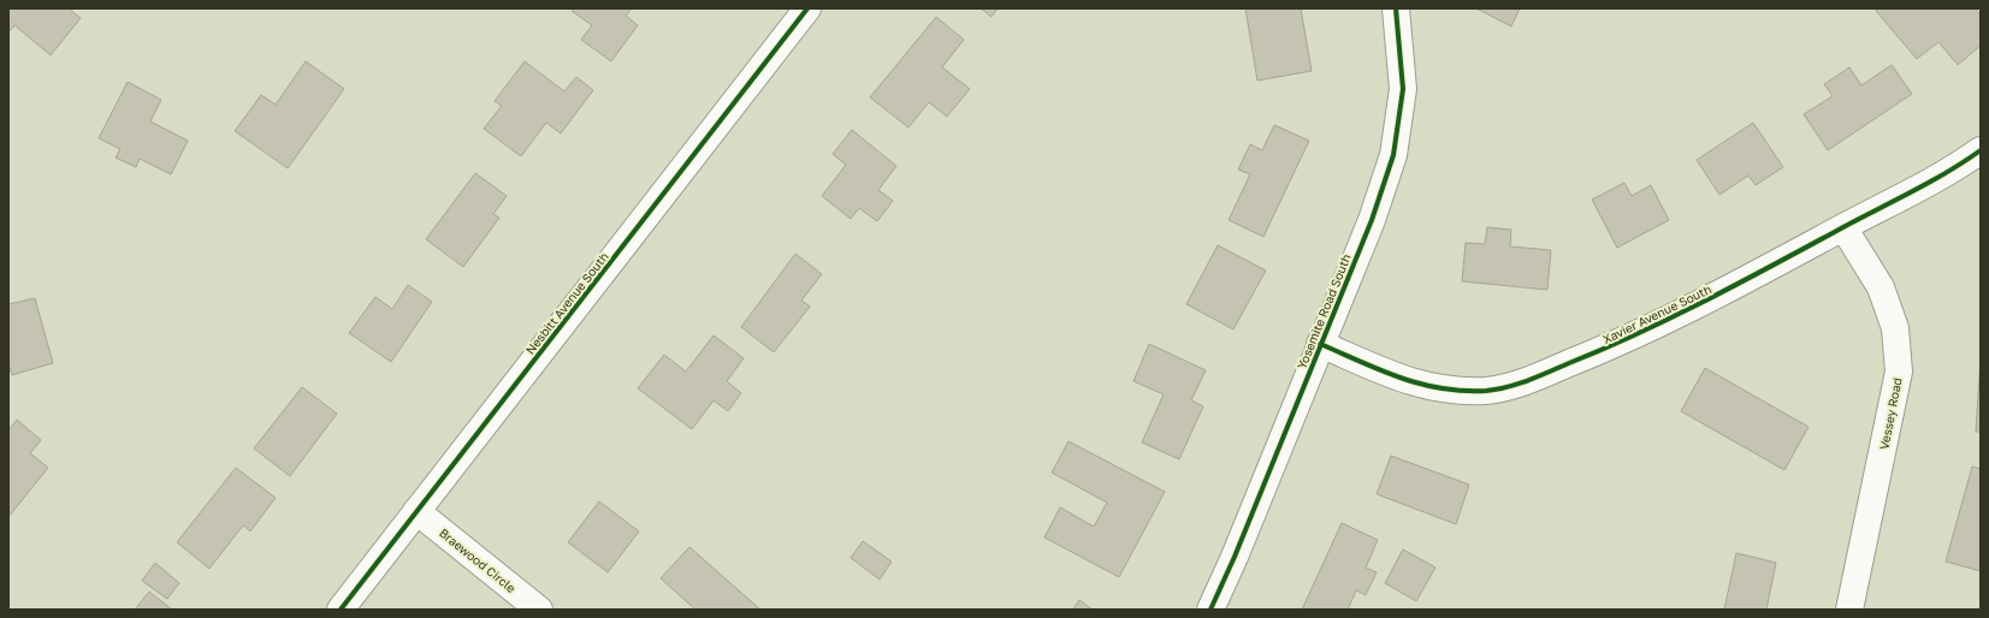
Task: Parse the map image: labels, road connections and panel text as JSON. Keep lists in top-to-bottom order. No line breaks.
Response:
{"streets":{"street":["Nesbitt Avenue South","Yosemite Road South","Xavier Avenue South","Vessey Road","Braewood Circle"]},"crossings":[["Nesbitt Avenue South","Braewood Circle"],["Yosemite Road South","Xavier Avenue South"],["Xavier Avenue South","Vessey Road"]]}
